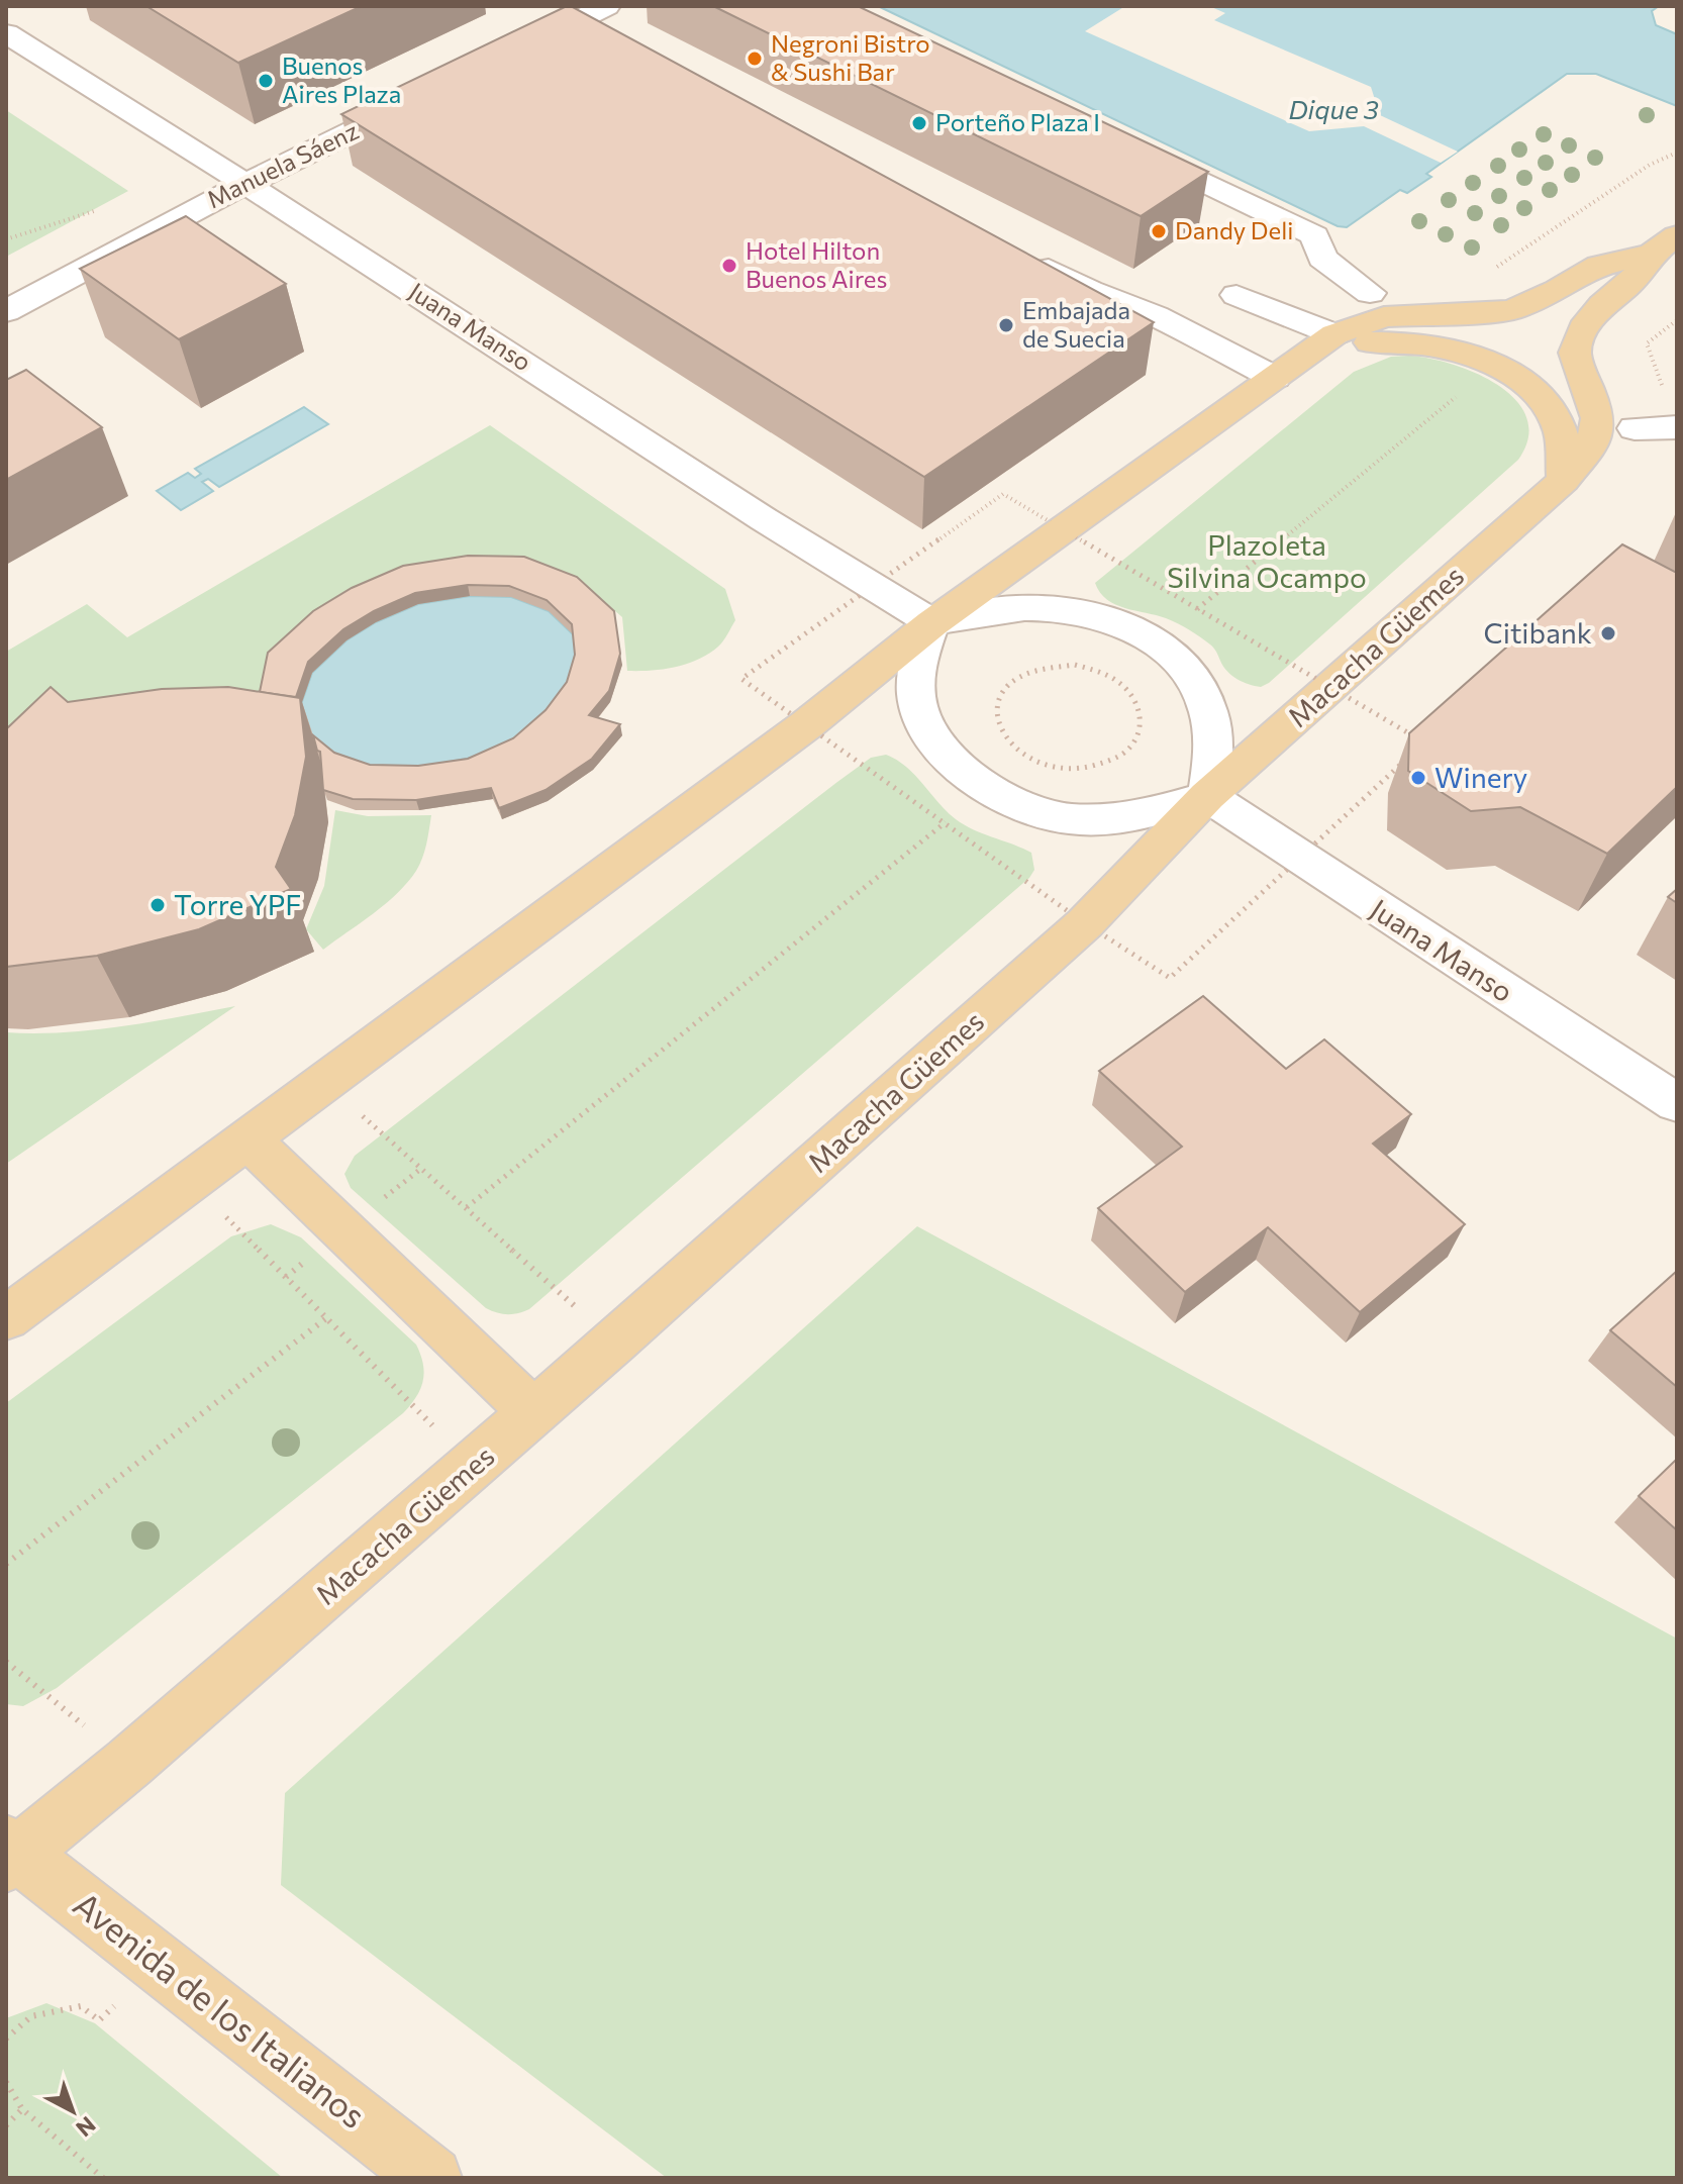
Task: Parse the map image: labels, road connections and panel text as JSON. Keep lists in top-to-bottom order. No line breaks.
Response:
{"streets":{"main road":["Macacha Güemes","Avenida de los Italianos"],"street":["Manuela Sáenz","Juana Manso"]},"crossings":[["Manuela Sáenz","Juana Manso"],["Juana Manso","Macacha Güemes"],["Macacha Güemes","Avenida de los Italianos"]],"water":["Dique 3"],"parks":["Plazoleta Silvina Ocampo"],"places":["Negroni Bistro & Sushi Bar","Buenos Aires Plaza","Porteño Plaza I","Dandy Deli","Hotel Hilton Buenos Aires","Embajada de Suecia","Citibank","Winery","Torre YPF"],"north":"bottom right"}
